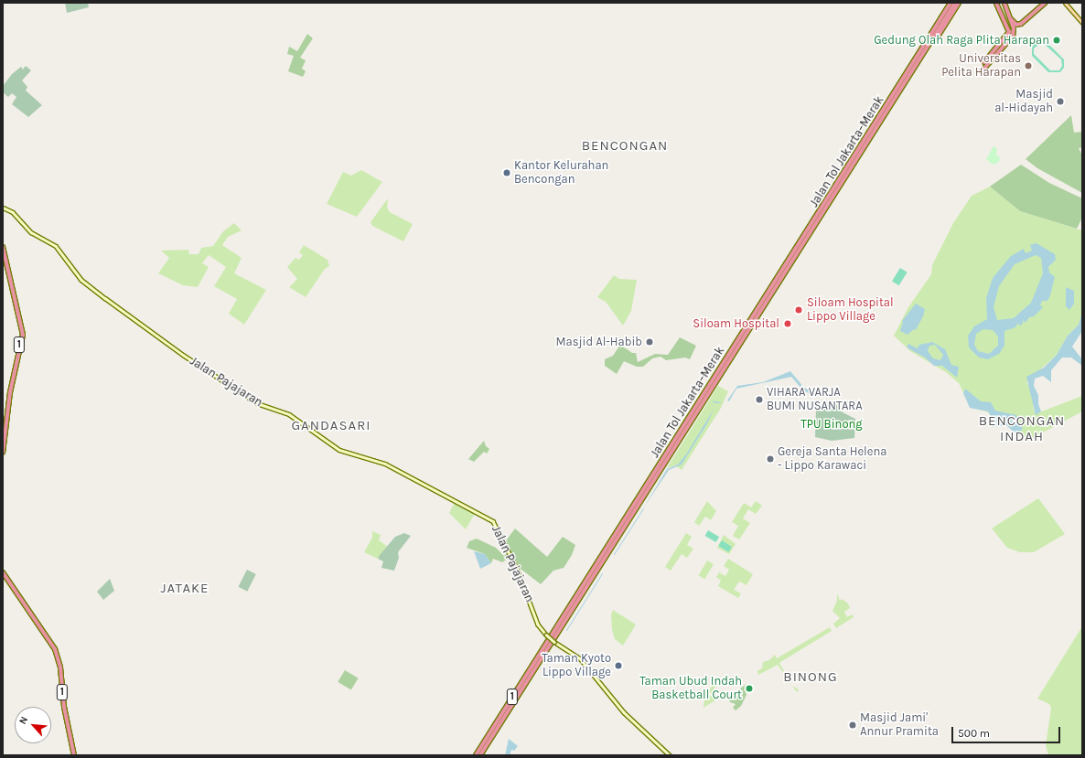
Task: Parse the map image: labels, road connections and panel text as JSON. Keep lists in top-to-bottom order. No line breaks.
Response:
{"streets":{"highway":["Jalan Tol Jakarta–Merak","1"],"main road":["Jalan Pajajaran"]},"districts":["BENCONGAN","BENCONGAN INDAH","GANDASARI","JATAKE","BINONG"],"parks":["TPU Binong"],"places":["Gedung Olah Raga Plita Harapan","Universitas Pelita Harapan","Masjid al-Hidayah","Kantor Kelurahan Bencongan","Siloam Hospital Lippo Village","Siloam Hospital","Masjid Al-Habib","VIHARA VARJA BUMI NUSANTARA","Gereja Santa Helena - Lippo Karawaci","Taman Kyoto Lippo Village","Taman Ubud Indah Basketball Court","Masjid Jami' Annur Pramita"],"scale_bar":"500 m","north":"top left"}
